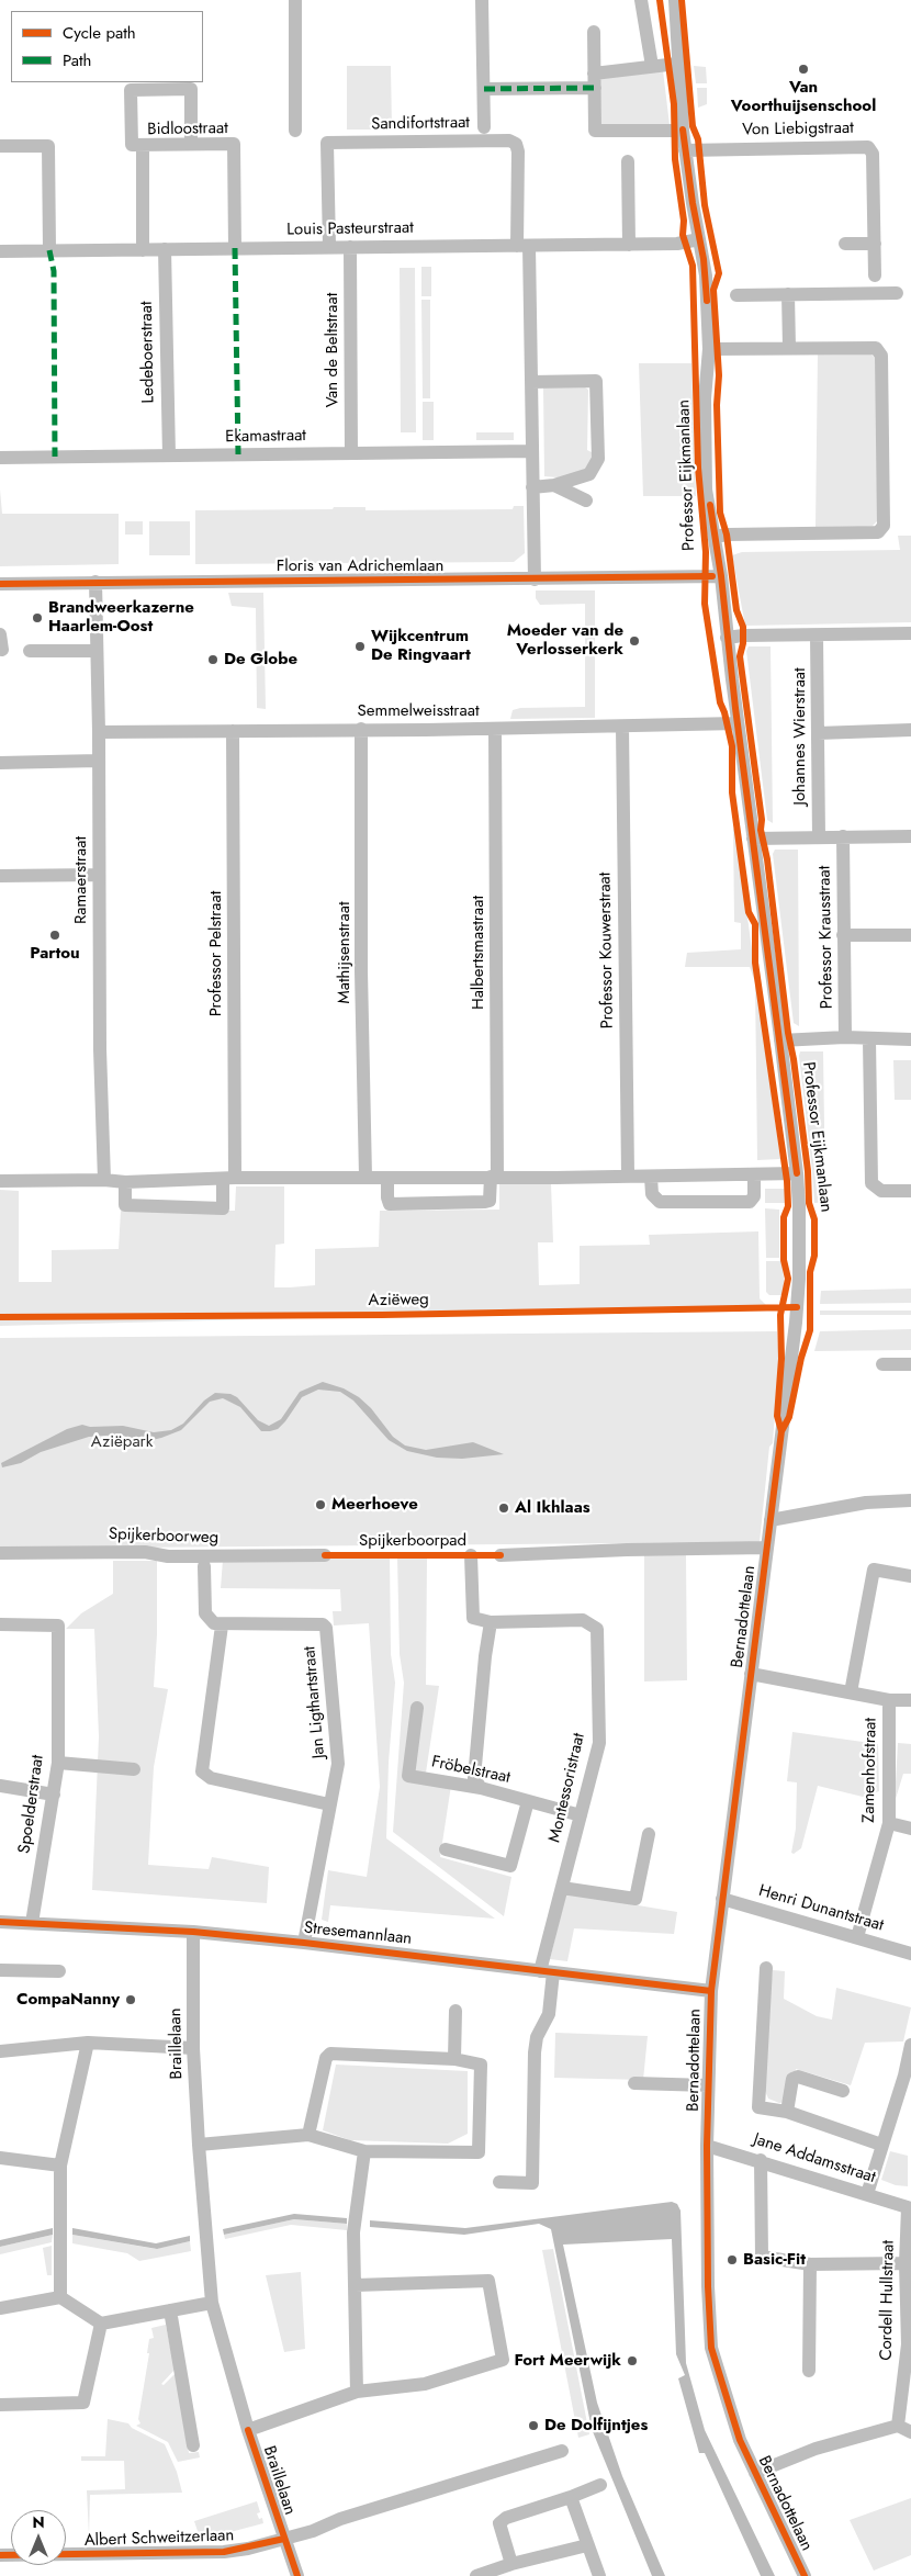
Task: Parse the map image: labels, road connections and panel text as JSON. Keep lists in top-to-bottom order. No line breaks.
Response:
{"streets":{"street":["Sandifortstraat","Bidloostraat","Von Liebigstraat","Louis Pasteurstraat","Van de Beltstraat","Ledeboerstraat","Ekamastraat","Professor Eijkmanlaan","Floris van Adrichemlaan","Semmelweisstraat","Johannes Wierstraat","Ramaerstraat","Professor Krausstraat","Professor Kouwerstraat","Mathijsenstraat","Halbertsmastraat","Professor Pelstraat","Spijkerboorweg","Bernadottelaan","Jan Ligthartstraat","Fröbelstraat","Zamenhofstraat","Montessoristraat","Spoelderstraat","Henri Dunantstraat","Stresemannlaan","Braillelaan","Jane Addamsstraat","Cordell Hullstraat","Albert Schweitzerlaan"],"cycle path":["Aziëweg","Spijkerboorpad"]},"crossings":[["Sandifortstraat","Louis Pasteurstraat"],["Bidloostraat","Louis Pasteurstraat"],["Von Liebigstraat","Professor Eijkmanlaan"],["Louis Pasteurstraat","Van de Beltstraat"],["Louis Pasteurstraat","Ledeboerstraat"],["Louis Pasteurstraat","Professor Eijkmanlaan"],["Van de Beltstraat","Ekamastraat"],["Ledeboerstraat","Ekamastraat"],["Professor Eijkmanlaan","Floris van Adrichemlaan"],["Professor Eijkmanlaan","Semmelweisstraat"],["Professor Eijkmanlaan","Bernadottelaan"],["Floris van Adrichemlaan","Ramaerstraat"],["Semmelweisstraat","Ramaerstraat"],["Semmelweisstraat","Professor Kouwerstraat"],["Semmelweisstraat","Mathijsenstraat"],["Semmelweisstraat","Halbertsmastraat"],["Semmelweisstraat","Professor Pelstraat"],["Bernadottelaan","Henri Dunantstraat"],["Bernadottelaan","Stresemannlaan"],["Bernadottelaan","Jane Addamsstraat"],["Jan Ligthartstraat","Stresemannlaan"],["Fröbelstraat","Montessoristraat"],["Zamenhofstraat","Henri Dunantstraat"],["Montessoristraat","Stresemannlaan"],["Spoelderstraat","Stresemannlaan"],["Stresemannlaan","Braillelaan"],["Braillelaan","Albert Schweitzerlaan"],["Jane Addamsstraat","Cordell Hullstraat"]],"parks":["Aziëpark"],"places":["Van Voorthuijsenschool","Brandweerkazerne Haarlem-Oost","Moeder van de Verlosserkerk","Wijkcentrum De Ringvaart","De Globe","Partou","Meerhoeve","Al Ikhlaas","CompaNanny","Basic-Fit","Fort Meerwijk","De Dolfijntjes"],"legend":["Cycle path","Path"],"north":"top"}
